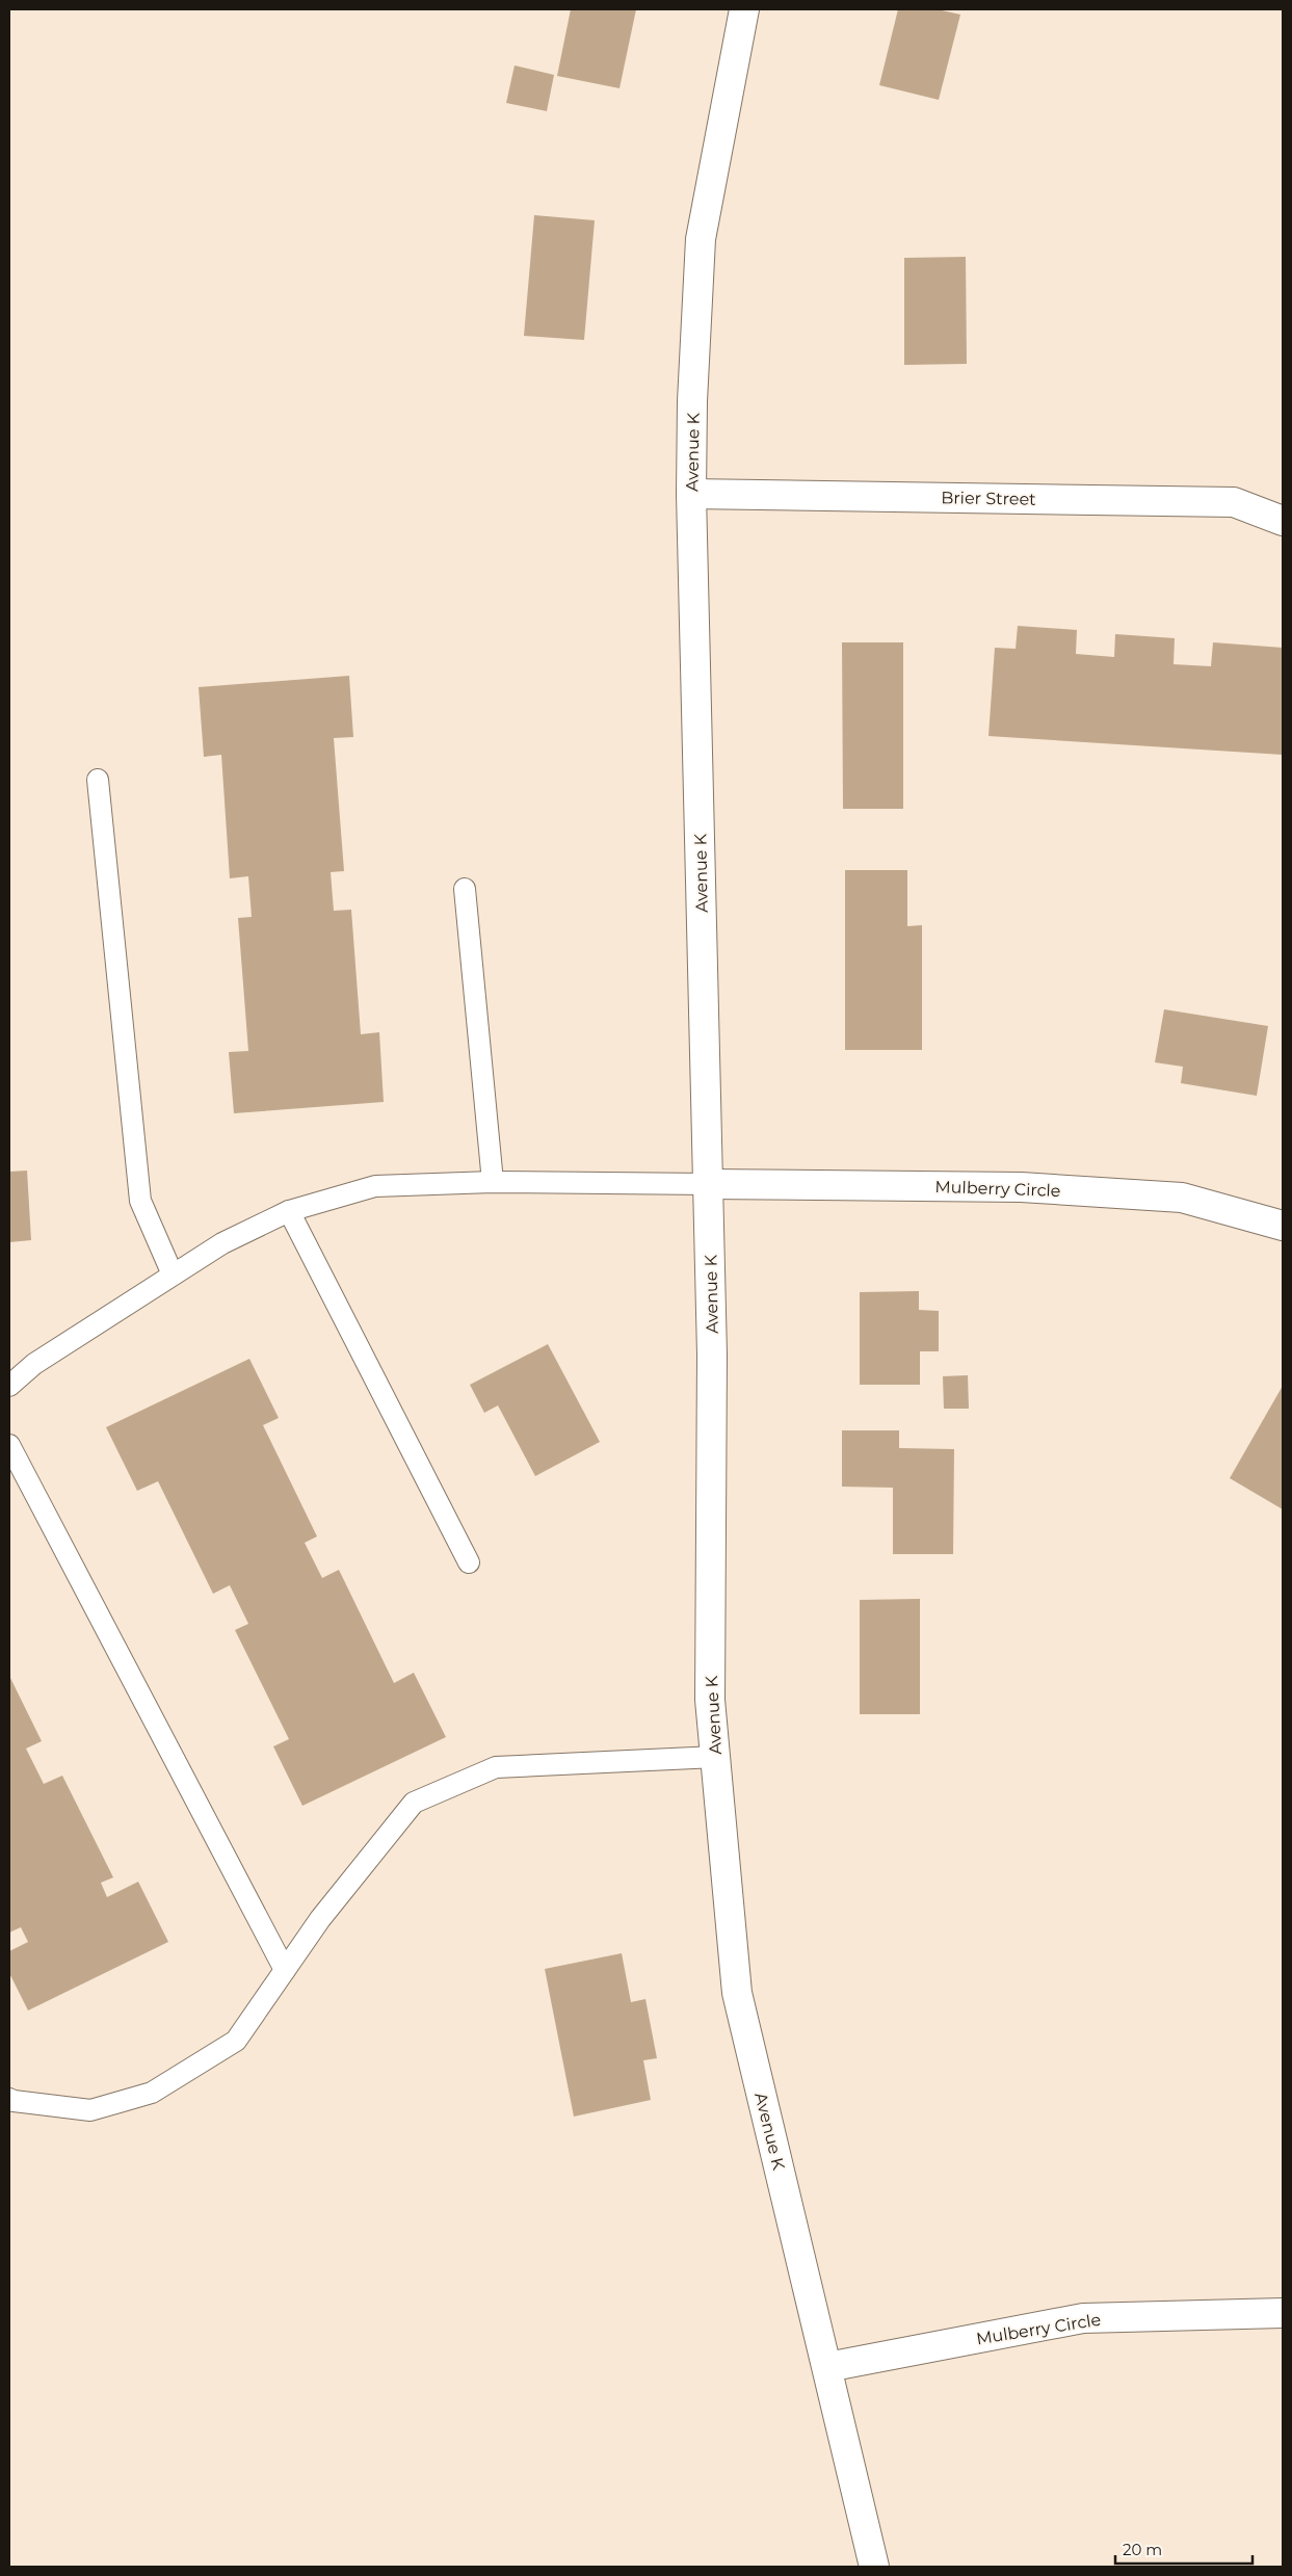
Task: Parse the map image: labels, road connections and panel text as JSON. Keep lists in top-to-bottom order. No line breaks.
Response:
{"streets":{"street":["Avenue K","Brier Street","Mulberry Circle"]},"crossings":[["Avenue K","Brier Street"],["Avenue K","Mulberry Circle"]],"scale_bar":"20 m"}
